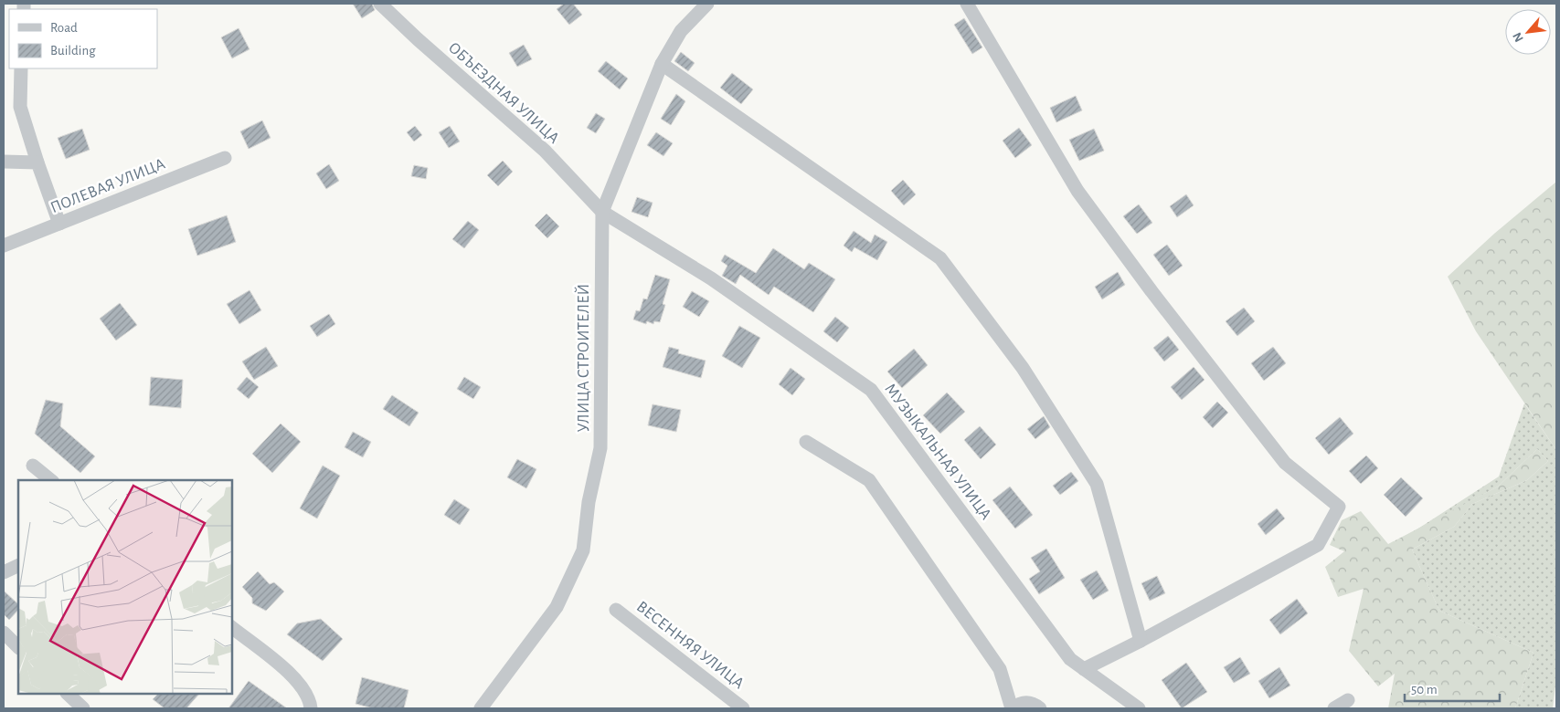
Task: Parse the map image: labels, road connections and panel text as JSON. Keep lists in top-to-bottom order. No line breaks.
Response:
{"streets":{"street":["ОБЪЕЗДНАЯ УЛИЦА","ПОЛЕВАЯ УЛИЦА","УЛИЦА СТРОИТЕЛЕЙ","МУЗЫКАЛЬНАЯ УЛИЦА","ВЕСЕННЯЯ УЛИЦА"]},"crossings":[["ОБЪЕЗДНАЯ УЛИЦА","УЛИЦА СТРОИТЕЛЕЙ"],["ОБЪЕЗДНАЯ УЛИЦА","МУЗЫКАЛЬНАЯ УЛИЦА"],["УЛИЦА СТРОИТЕЛЕЙ","МУЗЫКАЛЬНАЯ УЛИЦА"]],"legend":["Road","Building"],"scale_bar":"50 m","north":"bottom left"}
